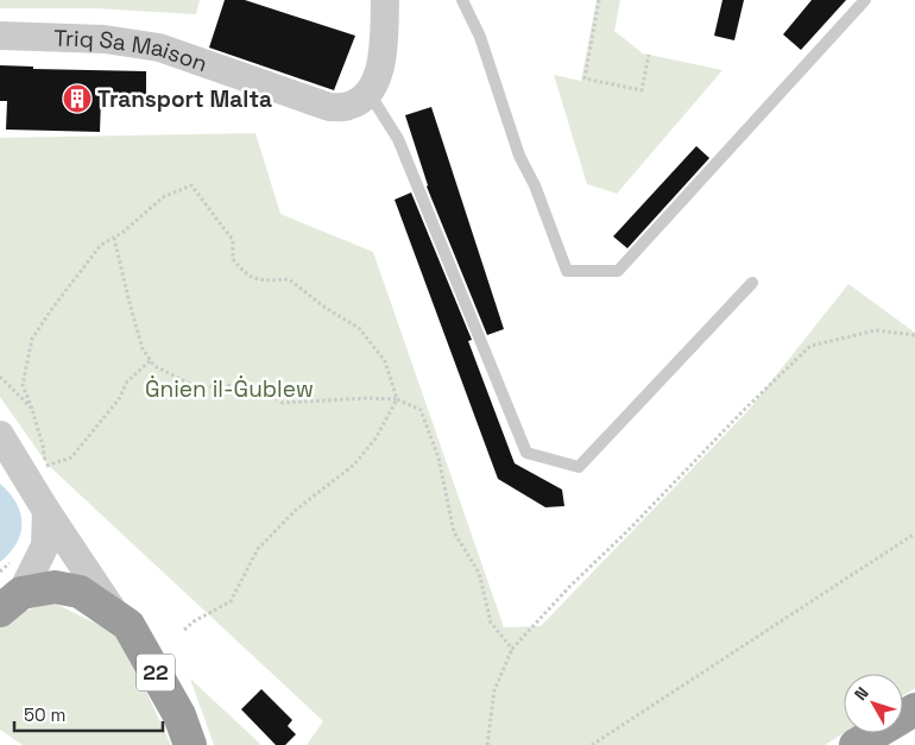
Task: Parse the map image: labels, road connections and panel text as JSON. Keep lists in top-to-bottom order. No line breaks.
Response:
{"streets":{"highway":["22"],"street":["Triq Sa Maison"]},"parks":["Ġnien il-Ġublew"],"places":{"building":["Transport Malta"]},"scale_bar":"50 m","north":"top left"}
